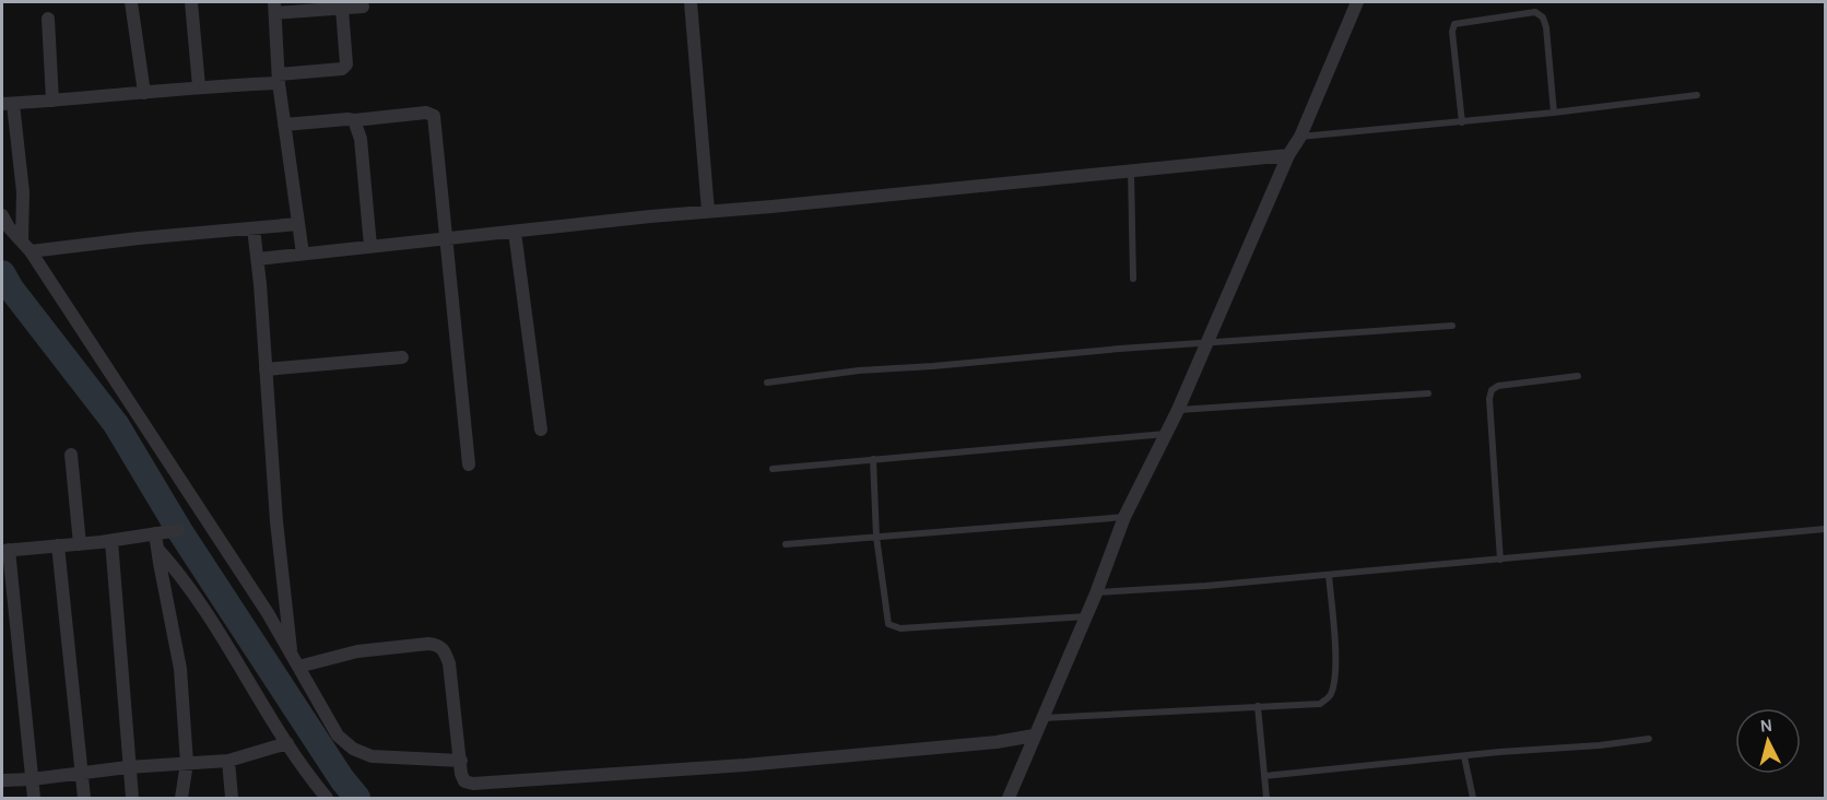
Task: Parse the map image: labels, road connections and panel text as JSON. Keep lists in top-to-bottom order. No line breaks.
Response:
{"north":"top"}
